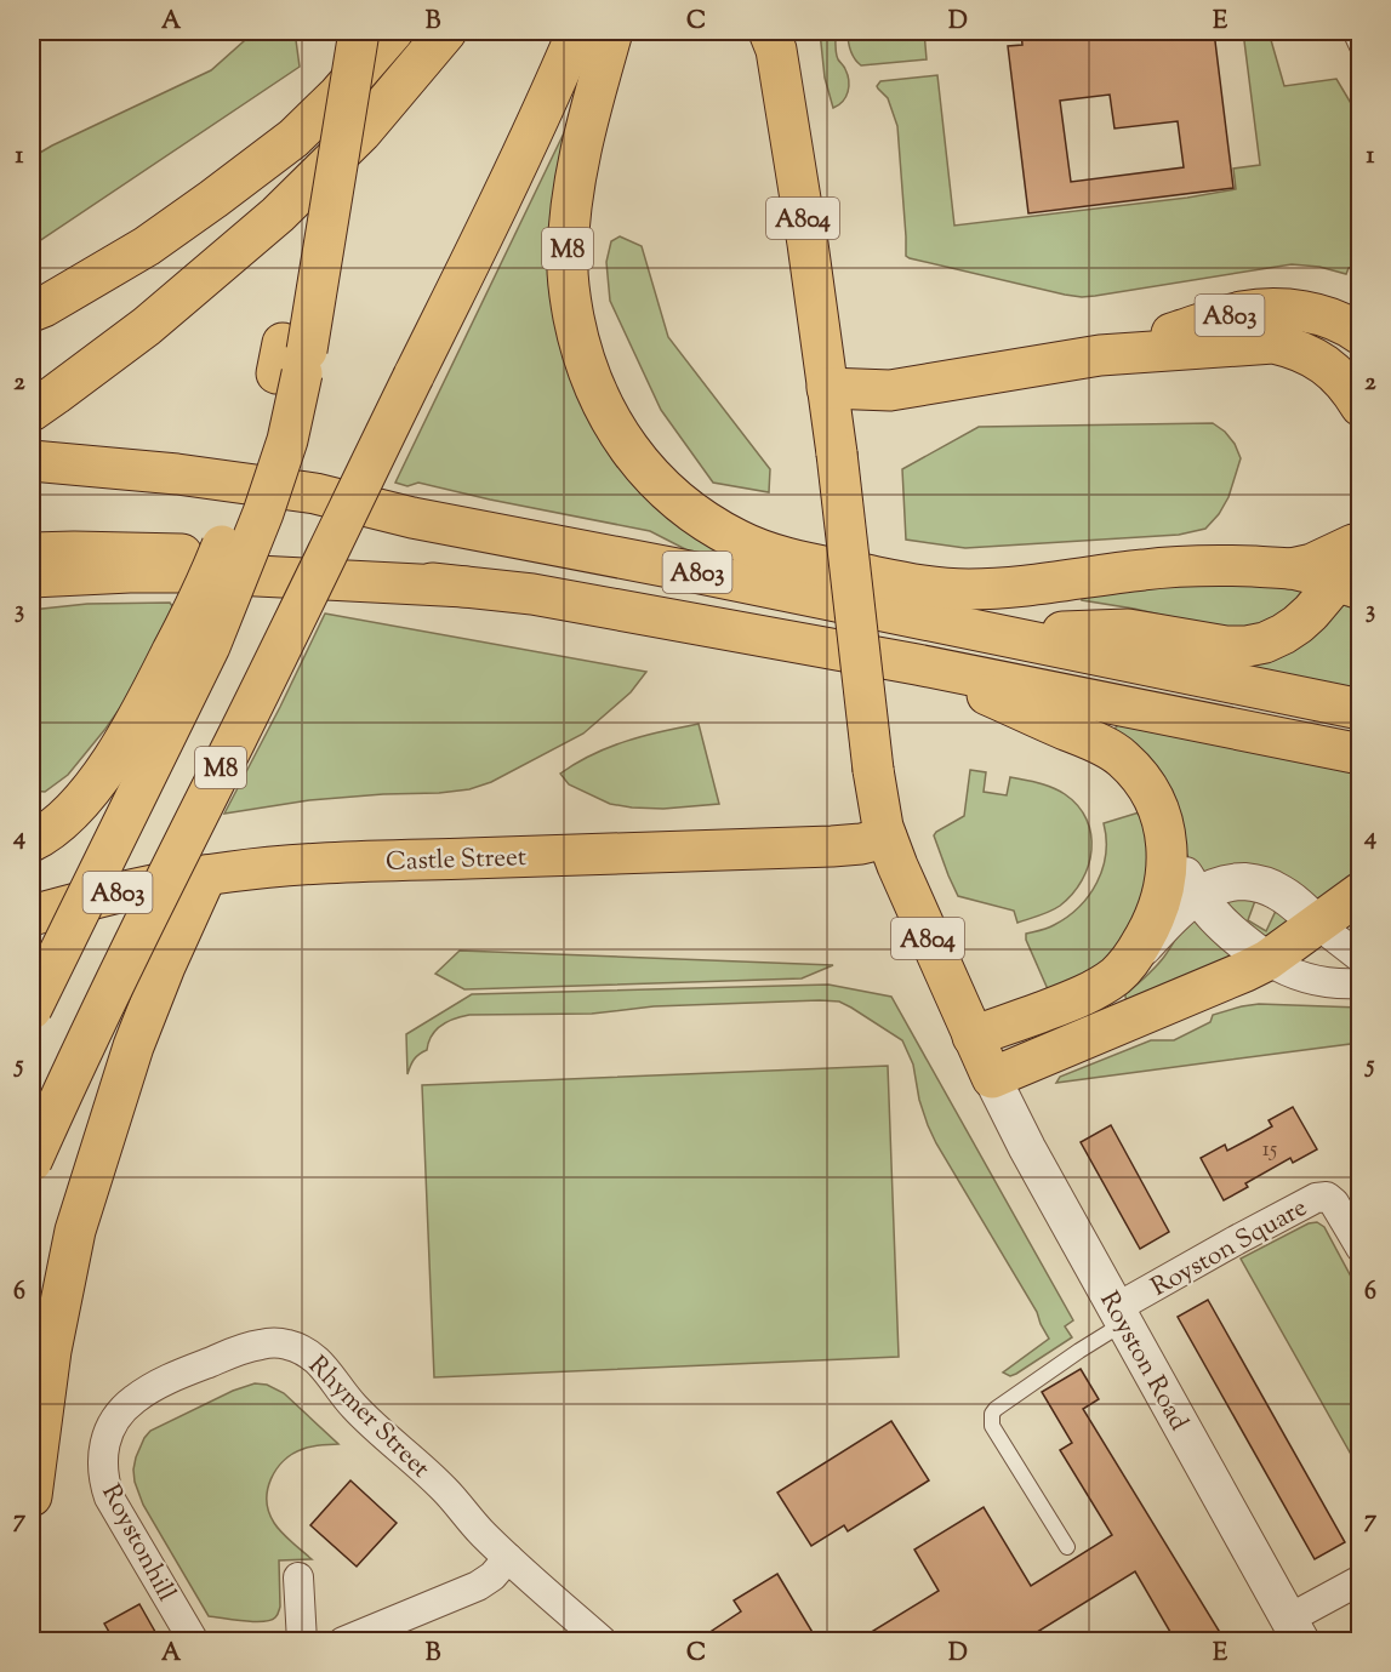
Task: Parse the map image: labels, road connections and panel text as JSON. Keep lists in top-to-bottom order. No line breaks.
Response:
{"streets":{"main road":["A804","M8","A803","Castle Street"],"street":["Royston Square","Royston Road","Rhymer Street","Roystonhill"]},"crossings":[["A804","A803"],["A804","Castle Street"],["Royston Square","Royston Road"],["Rhymer Street","Roystonhill"]],"house_numbers":["15"],"grid":{"columns":["A","B","C","D","E"],"rows":["1","2","3","4","5","6","7"]}}
